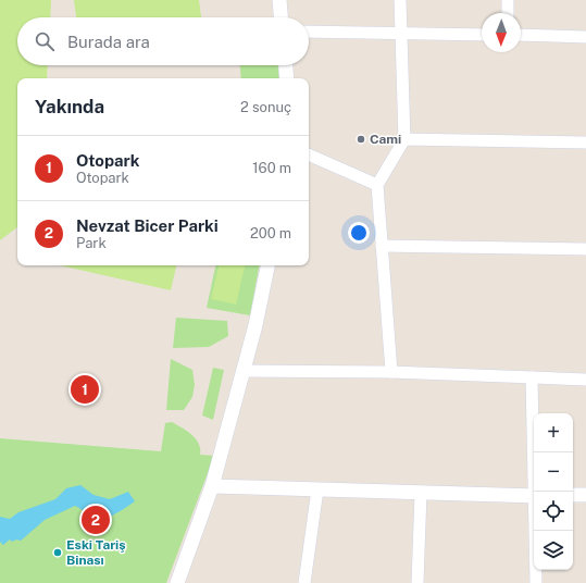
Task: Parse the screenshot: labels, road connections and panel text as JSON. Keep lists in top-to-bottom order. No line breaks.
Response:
{"places":["Cami","Eski Tariş Binası"],"north":"bottom","page":{"search":"Burada ara","heading":["Yakında","2 sonuç"],"list":[{"mark":"1","name":"Otopark","note":"Otopark","value":"160 m"},{"mark":"2","name":"Nevzat Bicer Parki","note":"Park","value":"200 m"}],"pins":["1","2"],"map_buttons":["+","−"]}}
